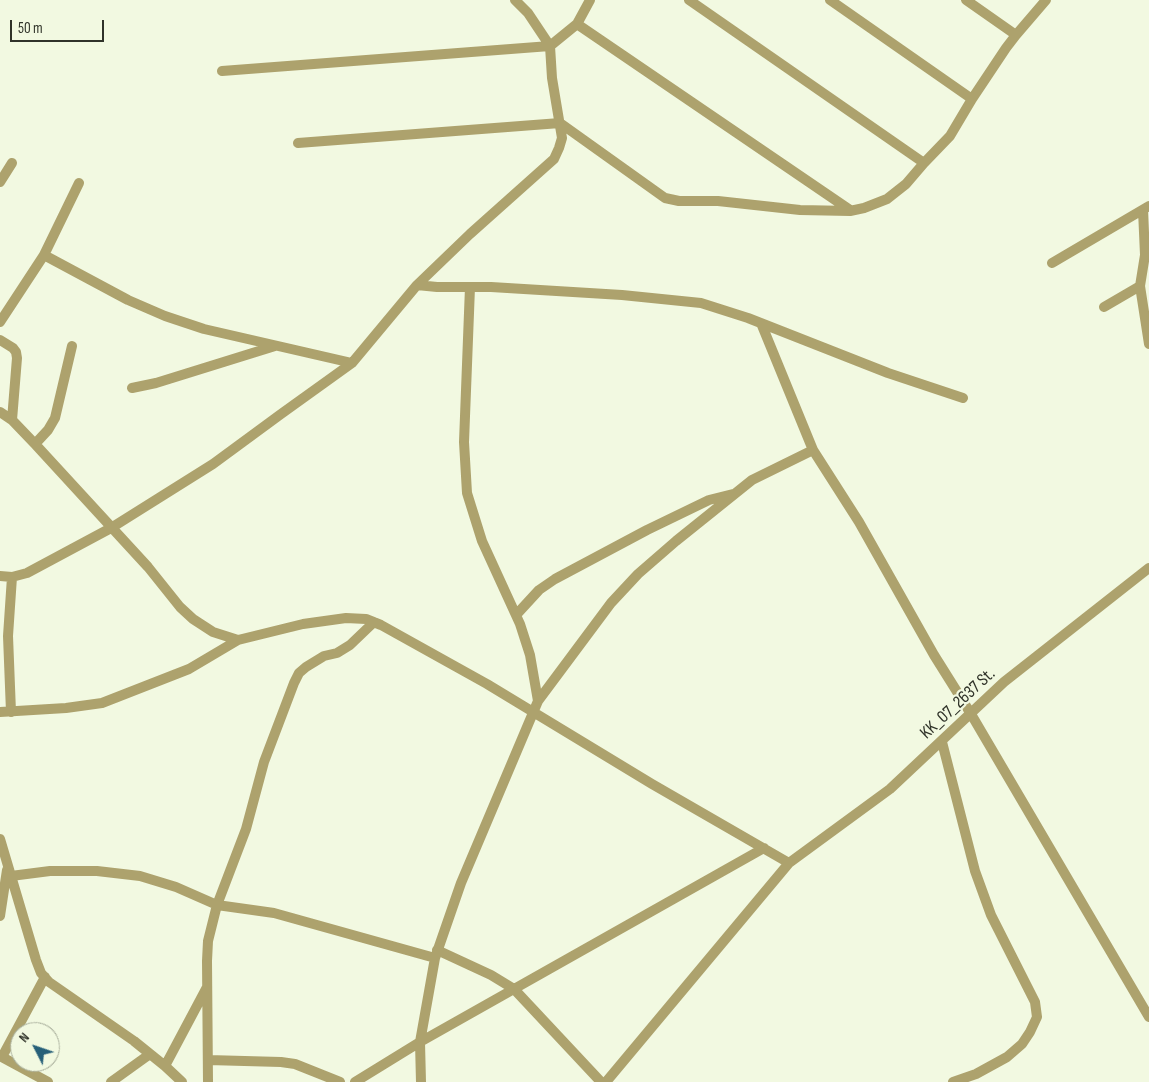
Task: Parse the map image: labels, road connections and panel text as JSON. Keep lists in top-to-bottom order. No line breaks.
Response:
{"streets":{"street":["KK_07_2637 St."]},"scale_bar":"50 m","north":"top left"}
